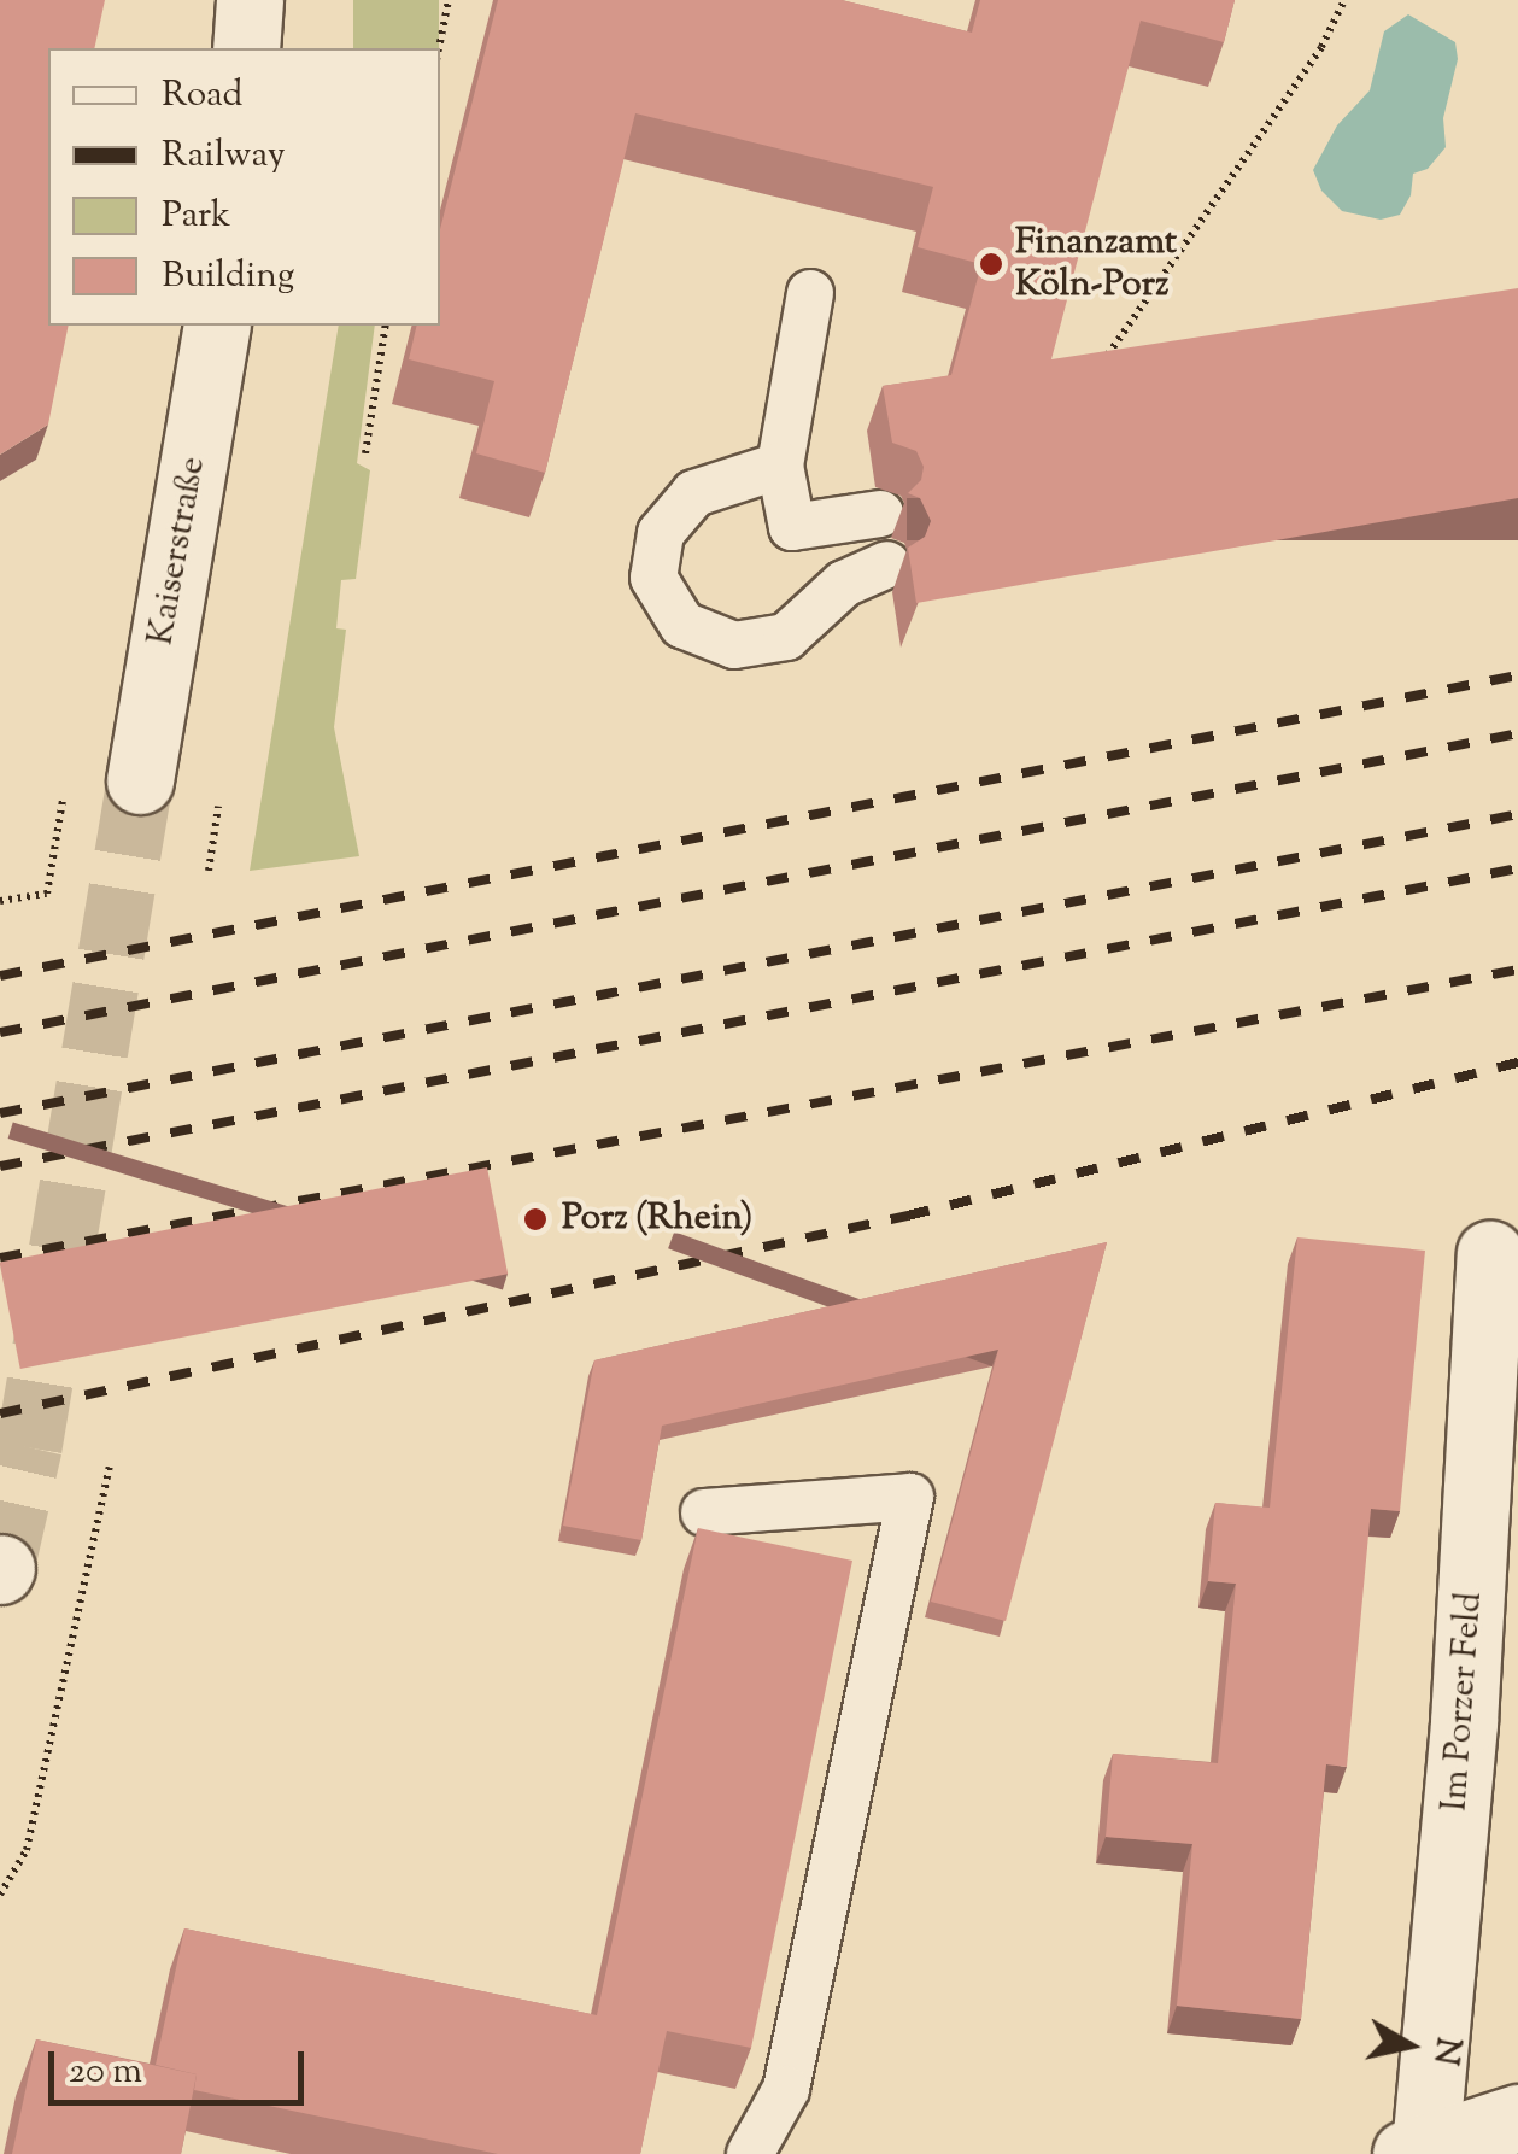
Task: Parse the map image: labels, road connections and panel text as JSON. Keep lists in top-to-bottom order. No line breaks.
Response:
{"streets":{"street":["Kaiserstraße","Im Porzer Feld"]},"places":["Finanzamt Köln-Porz","Porz (Rhein)"],"legend":["Road","Railway","Park","Building"],"scale_bar":"20 m","north":"right"}
